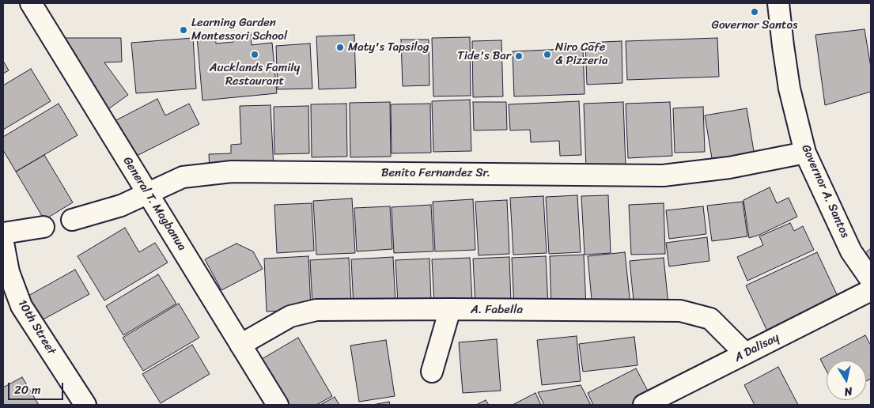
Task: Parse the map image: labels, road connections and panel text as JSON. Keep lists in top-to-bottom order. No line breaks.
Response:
{"streets":{"street":["Benito Fernandez Sr.","Governor A. Santos","General T. Magbanua","A. Fabella","10th Street","A Dalisay"]},"crossings":[["Benito Fernandez Sr.","Governor A. Santos"],["Benito Fernandez Sr.","General T. Magbanua"],["General T. Magbanua","A. Fabella"],["A. Fabella","A Dalisay"]],"places":["Governor Santos","Learning Garden Montessori School","Maty's Tapsilog","Aucklands Family Restaurant","Niro Cafe & Pizzeria","Tide's Bar"],"scale_bar":"20 m","north":"bottom"}
